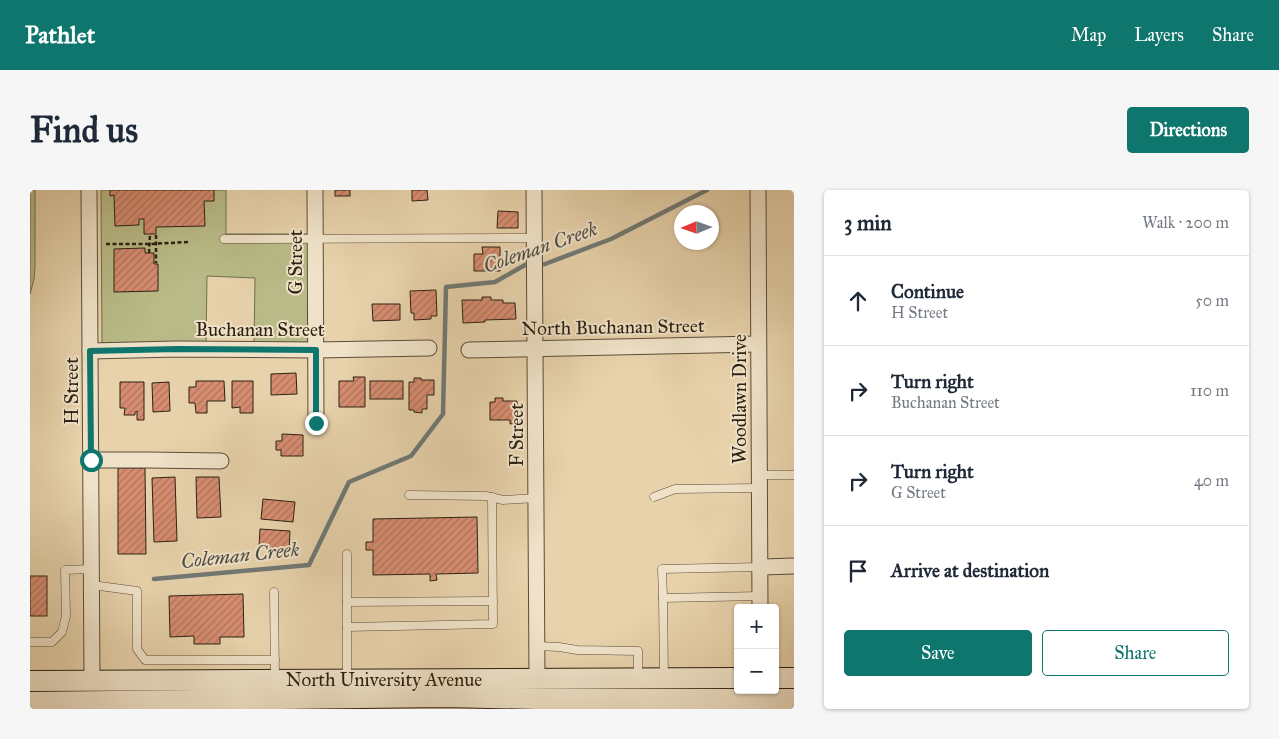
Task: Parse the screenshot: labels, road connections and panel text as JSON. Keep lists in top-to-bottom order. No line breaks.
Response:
{"streets":{"main road":["North University Avenue"],"street":["G Street","North Buchanan Street","Buchanan Street","H Street","Woodlawn Drive","F Street"]},"crossings":[["G Street","Buchanan Street"],["North Buchanan Street","Woodlawn Drive"],["North Buchanan Street","F Street"],["Buchanan Street","H Street"],["H Street","North University Avenue"],["F Street","North University Avenue"]],"water":["Coleman Creek"],"north":"left","page":{"header":"Pathlet","nav":["Map","Layers","Share"],"buttons":["Directions",["Save","Share"]],"title":"Find us","heading":["3 min","Walk · 200 m"],"list":[["Continue","H Street","50 m"],["Turn right","Buchanan Street","110 m"],["Turn right","G Street","40 m"],"Arrive at destination"],"map_buttons":["+","−"]}}
